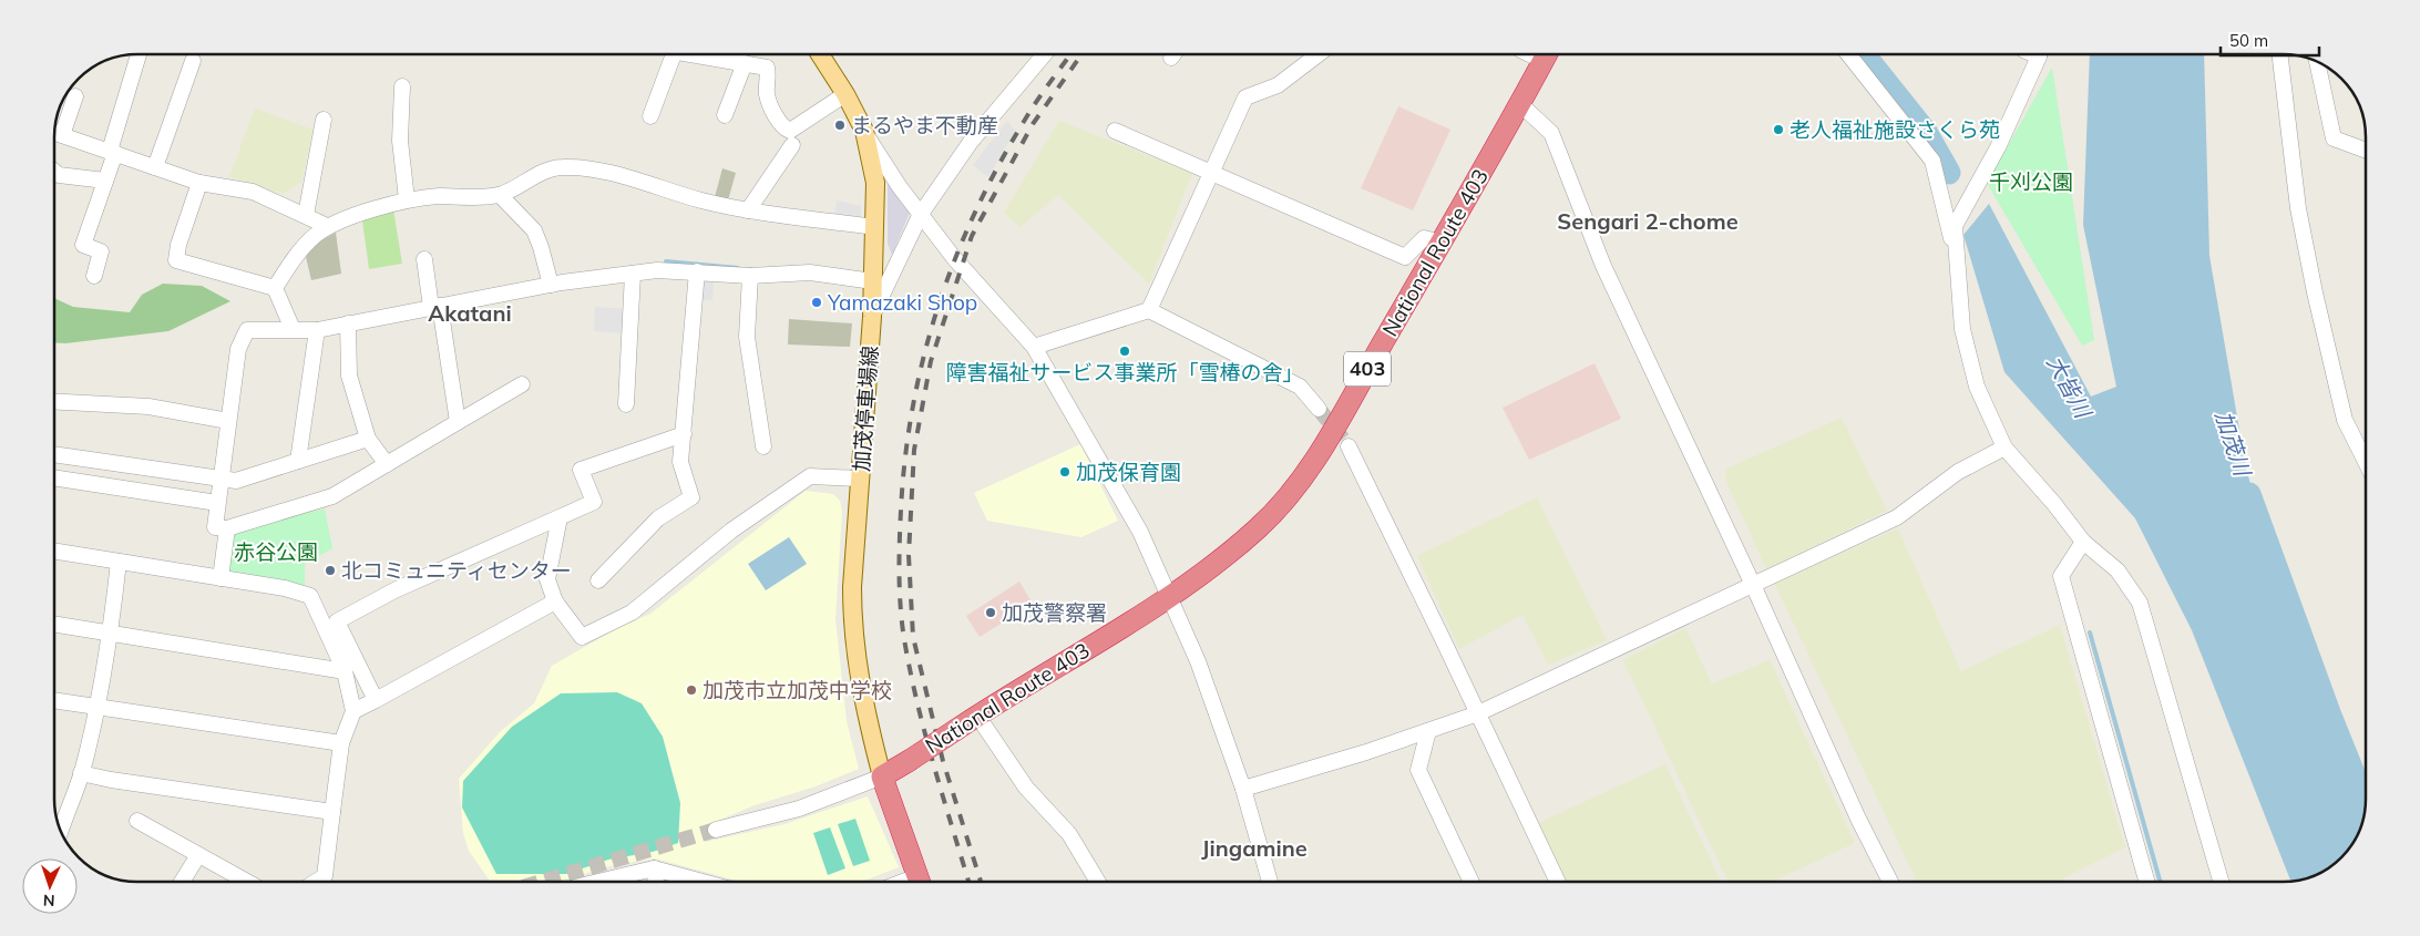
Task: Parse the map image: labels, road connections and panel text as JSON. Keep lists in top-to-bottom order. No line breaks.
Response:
{"streets":{"highway":["National Route 403","403"],"main road":["加茂停車場線"]},"crossings":[["National Route 403","加茂停車場線"]],"districts":["Sengari 2-chome","Akatani","Jingamine"],"water":["大皆川","加茂川"],"parks":["千刈公園","赤谷公園"],"places":["まるやま不動産","老人福祉施設さくら苑","Yamazaki Shop","障害福祉サービス事業所「雪椿の舎」","加茂保育園","北コミュニティセンター","加茂警察署","加茂市立加茂中学校"],"scale_bar":"50 m","north":"bottom"}
